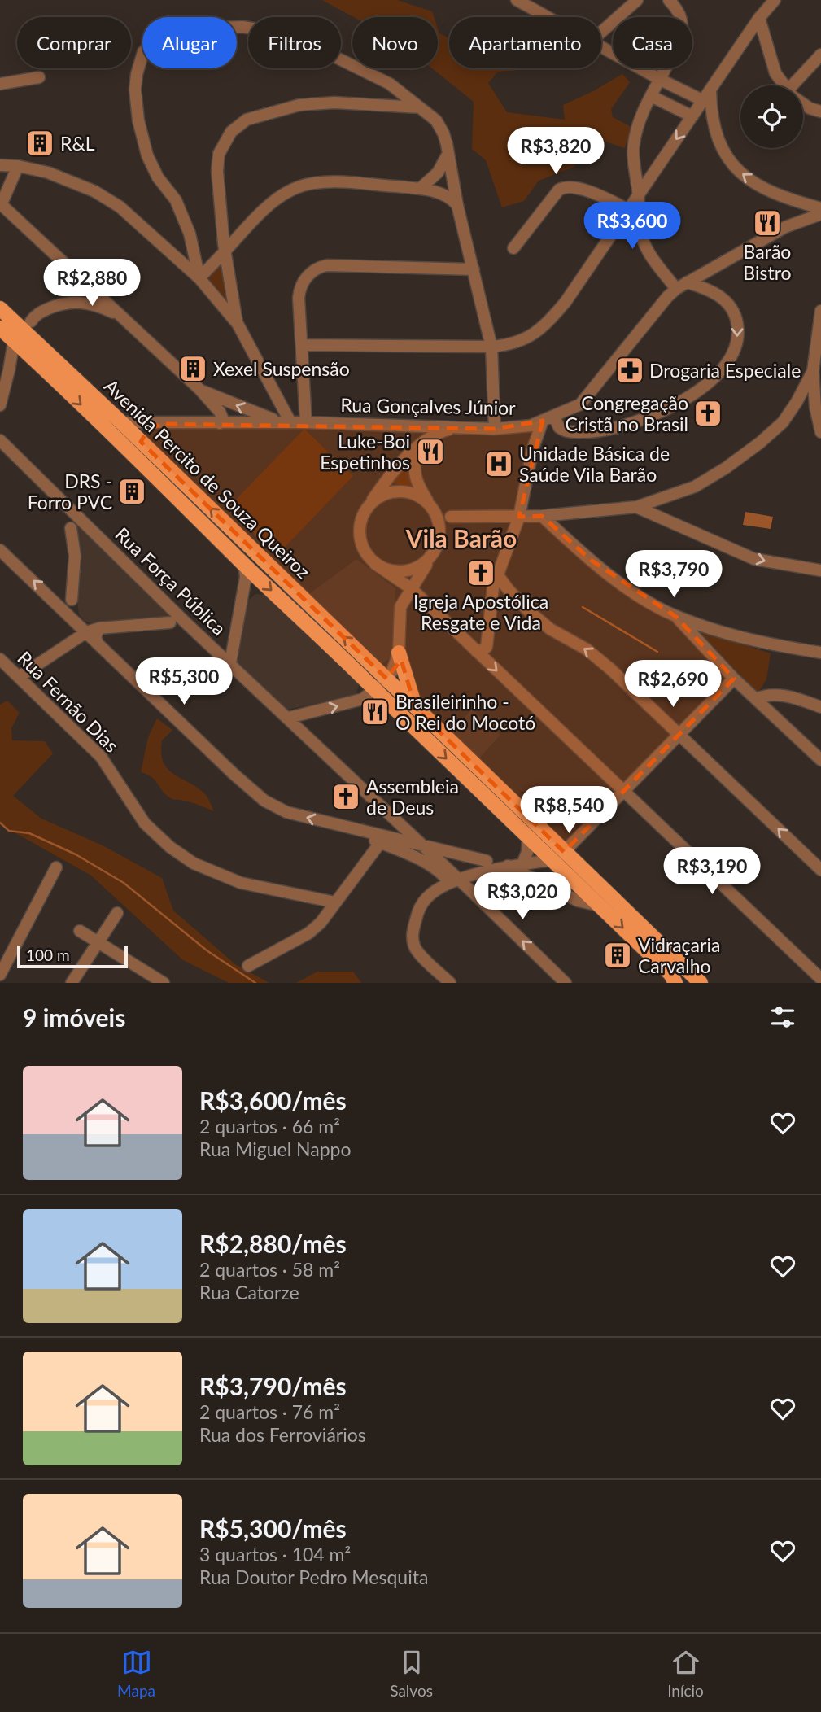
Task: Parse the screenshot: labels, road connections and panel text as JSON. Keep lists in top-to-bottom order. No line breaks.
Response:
{"streets":{"main road":["Avenida Percito de Souza Queiroz"],"street":["Rua Gonçalves Júnior","Rua Força Pública","Rua Fernão Dias"]},"crossings":[["Rua Gonçalves Júnior","Avenida Percito de Souza Queiroz"]],"districts":["Vila Barão"],"places":{"building":["R&L","Xexel Suspensão","DRS - Forro PVC","Vidraçaria Carvalho"],"restaurant":["Barão Bistro","Luke-Boi Espetinhos","Brasileirinho - O Rei do Mocotó"],"pharmacy":["Drogaria Especiale"],"church":["Congregação Cristã no Brasil","Igreja Apostólica Resgate e Vida","Assembleia de Deus"],"hospital":["Unidade Básica de Saúde Vila Barão"]},"scale_bar":"100 m","page":{"chip":["Comprar","Alugar","Filtros","Novo","Apartamento","Casa"],"price":["R$3,820","R$3,600","R$2,880","R$3,790","R$5,300","R$2,690","R$8,540","R$3,190","R$3,020"],"scale":"100 m","heading":"9 imóveis","list":[{"name":"R$3,600/mês","note":"2 quartos · 66 m² · Rua Miguel Nappo"},{"name":"R$2,880/mês","note":"2 quartos · 58 m² · Rua Catorze"},{"name":"R$3,790/mês","note":"2 quartos · 76 m² · Rua dos Ferroviários"},{"name":"R$5,300/mês","note":"3 quartos · 104 m² · Rua Doutor Pedro Mesquita"}],"tabs":["Mapa","Salvos","Início"]}}
